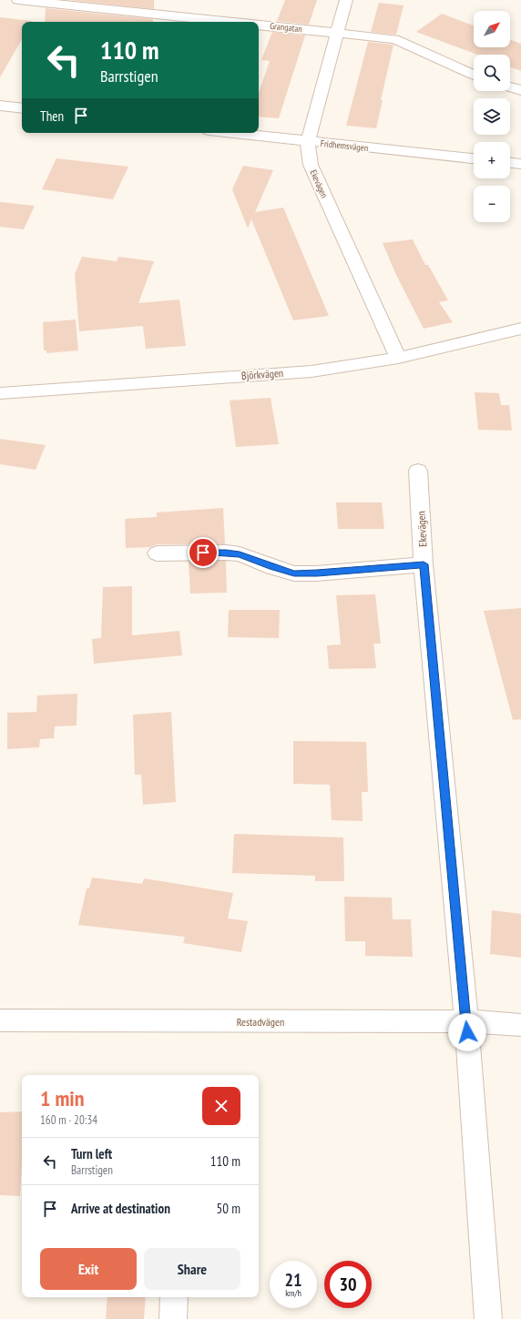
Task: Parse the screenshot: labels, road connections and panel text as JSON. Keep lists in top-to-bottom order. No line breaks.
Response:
{"streets":{"street":["Grangatan","Fridhemsvägen","Ekevägen","Björkvägen","Restadvägen"]},"crossings":[["Grangatan","Ekevägen"],["Fridhemsvägen","Ekevägen"],["Ekevägen","Björkvägen"],["Ekevägen","Restadvägen"]],"north":"top right","page":{"map_buttons":["+","−"],"turn":["110 m","Barrstigen"],"then":"Then","heading":["1 min","160 m · 20:34"],"list":[{"name":"Turn left","note":"Barrstigen","value":"110 m"},{"name":"Arrive at destination","value":"50 m"}],"buttons":["Exit","Share"],"speed":"21 km/h","limit":"30"}}
